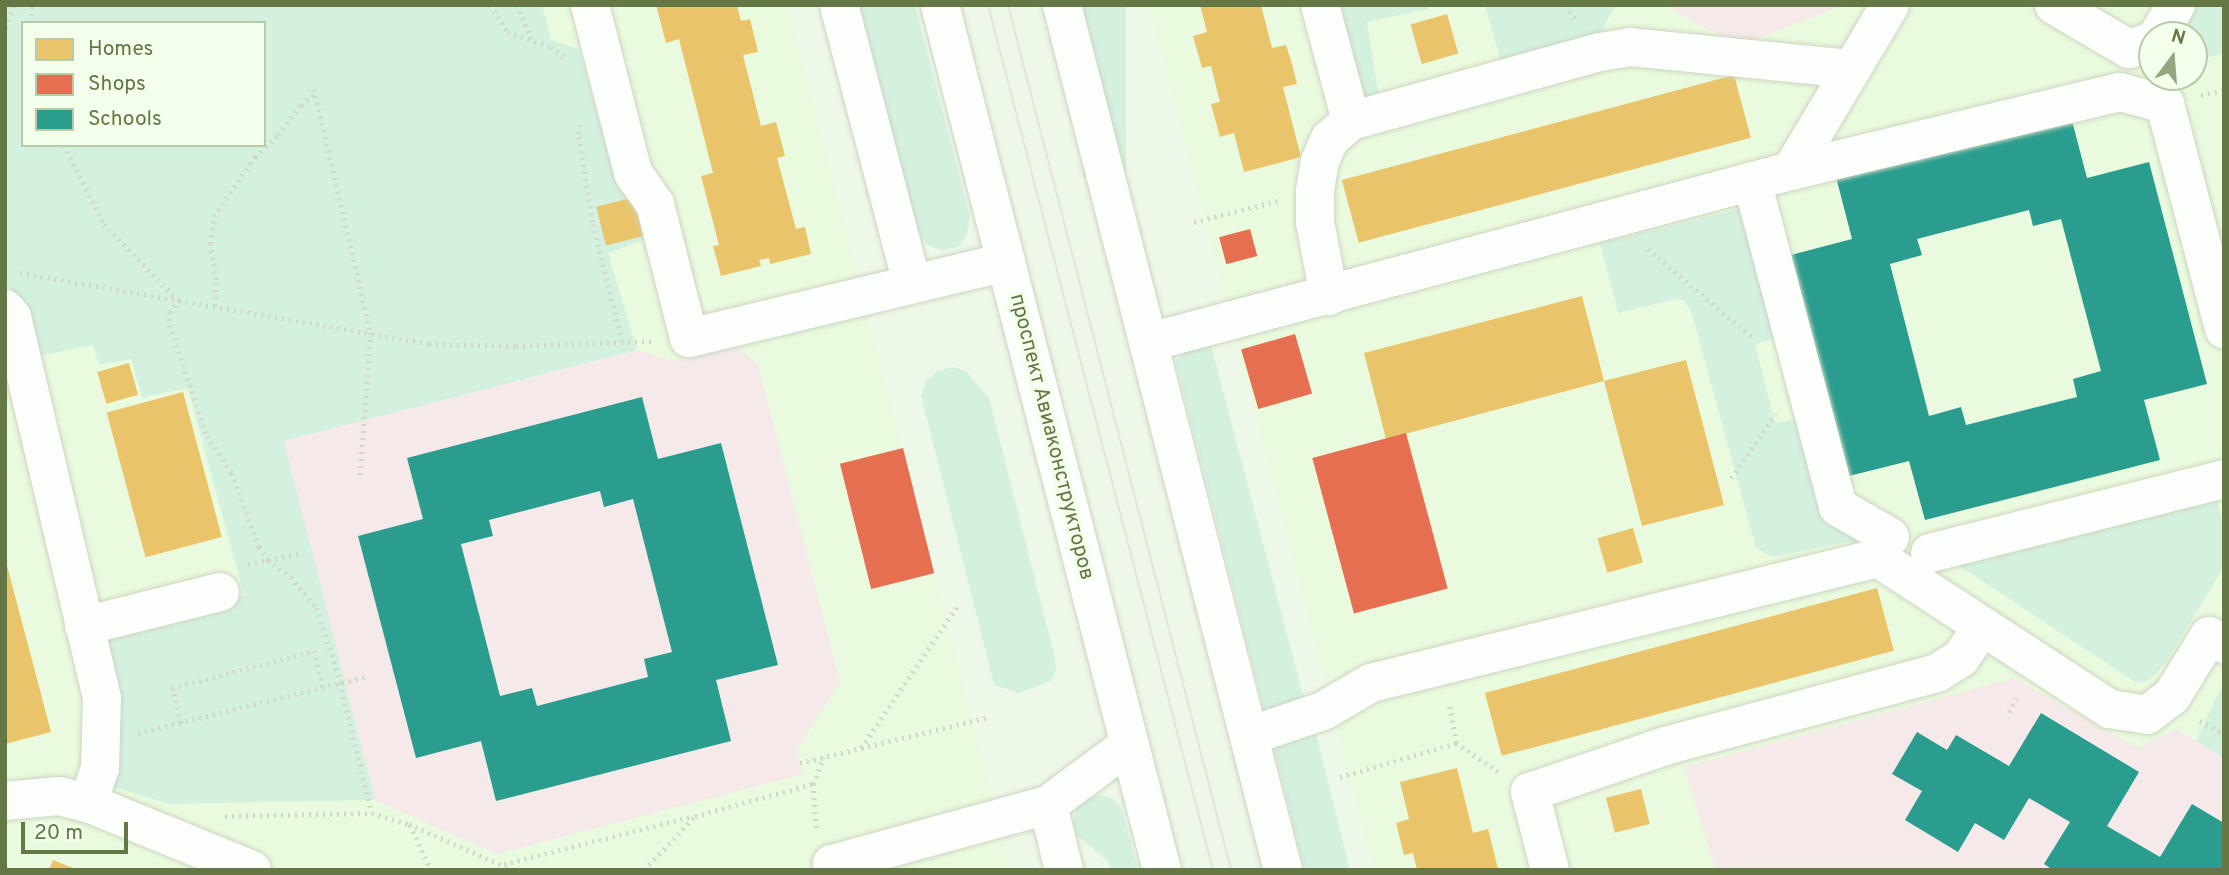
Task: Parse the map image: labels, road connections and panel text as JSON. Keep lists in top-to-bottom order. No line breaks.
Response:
{"streets":{"street":["проспект Авиаконструкторов"]},"legend":["Homes","Shops","Schools"],"scale_bar":"20 m","north":"top"}
